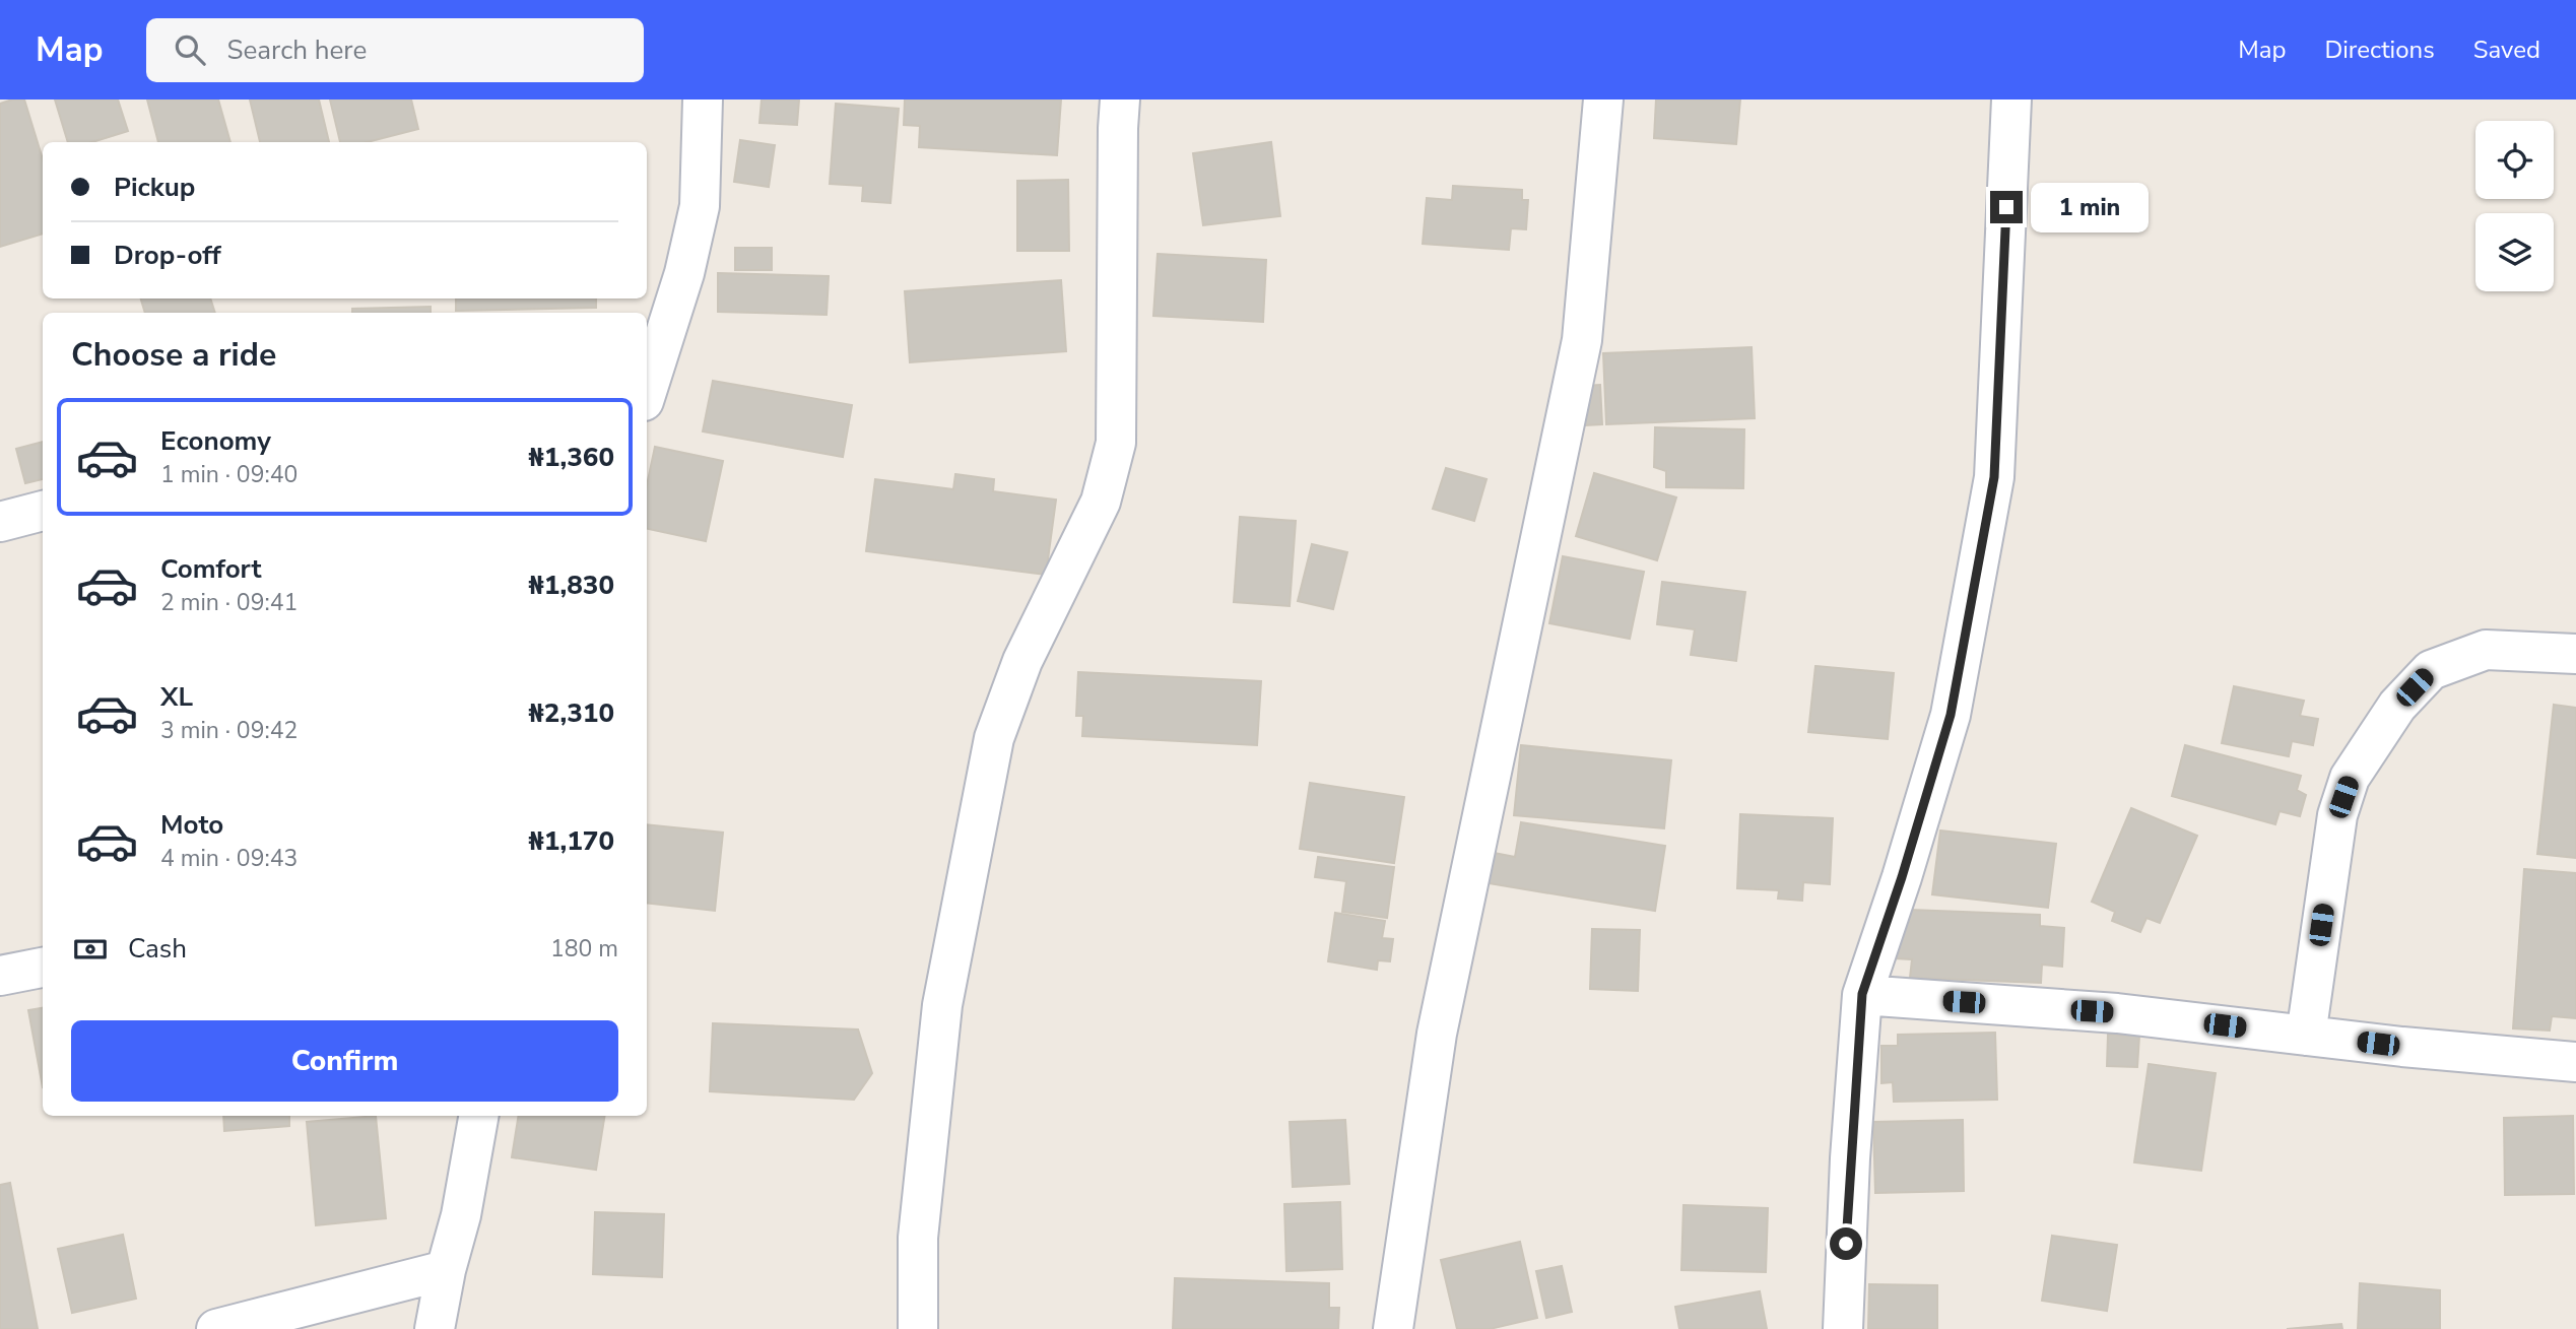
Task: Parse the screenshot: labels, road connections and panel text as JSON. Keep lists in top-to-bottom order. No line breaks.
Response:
{"page":{"header":"Map","search":"Search here","nav":["Map","Directions","Saved"],"banner":["Pickup","Drop-off"],"bubble":"1 min","heading":"Choose a ride","list":[{"name":"Economy","note":"1 min · 09:40","value":"₦1,360"},{"name":"Comfort","note":"2 min · 09:41","value":"₦1,830"},{"name":"XL","note":"3 min · 09:42","value":"₦2,310"},{"name":"Moto","note":"4 min · 09:43","value":"₦1,170"}],"pay":["Cash","180 m"],"buttons":"Confirm"}}
